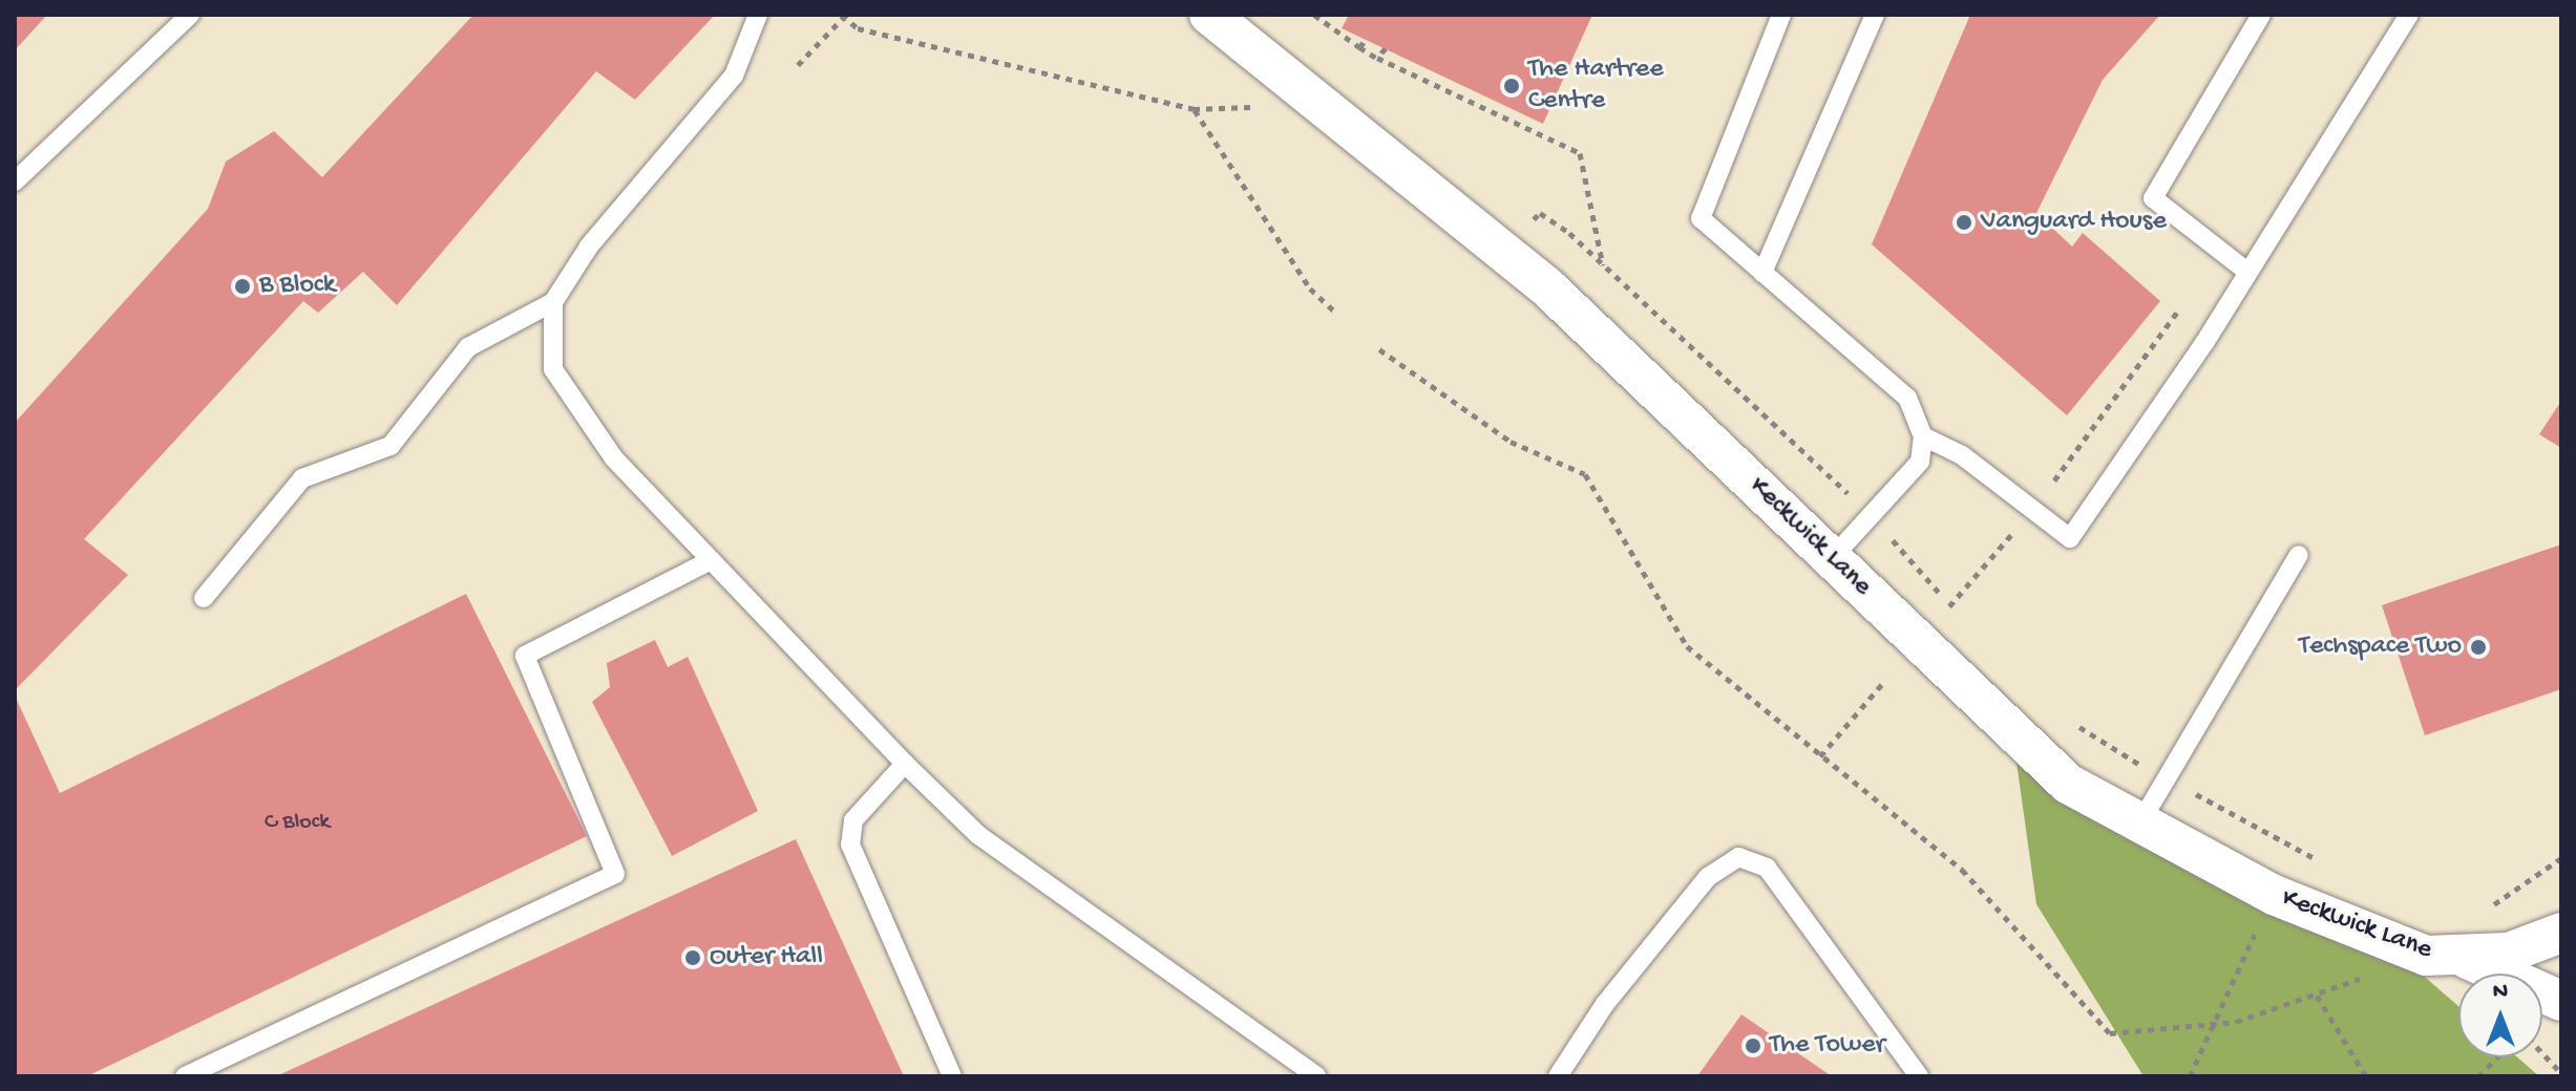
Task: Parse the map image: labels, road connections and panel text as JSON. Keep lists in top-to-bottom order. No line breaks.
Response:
{"streets":{"street":["Keckwick Lane"]},"places":["The Hartree Centre","Vanguard House","B Block","Techspace Two","Outer Hall","The Tower"],"house_numbers":["C Block"],"north":"top"}
